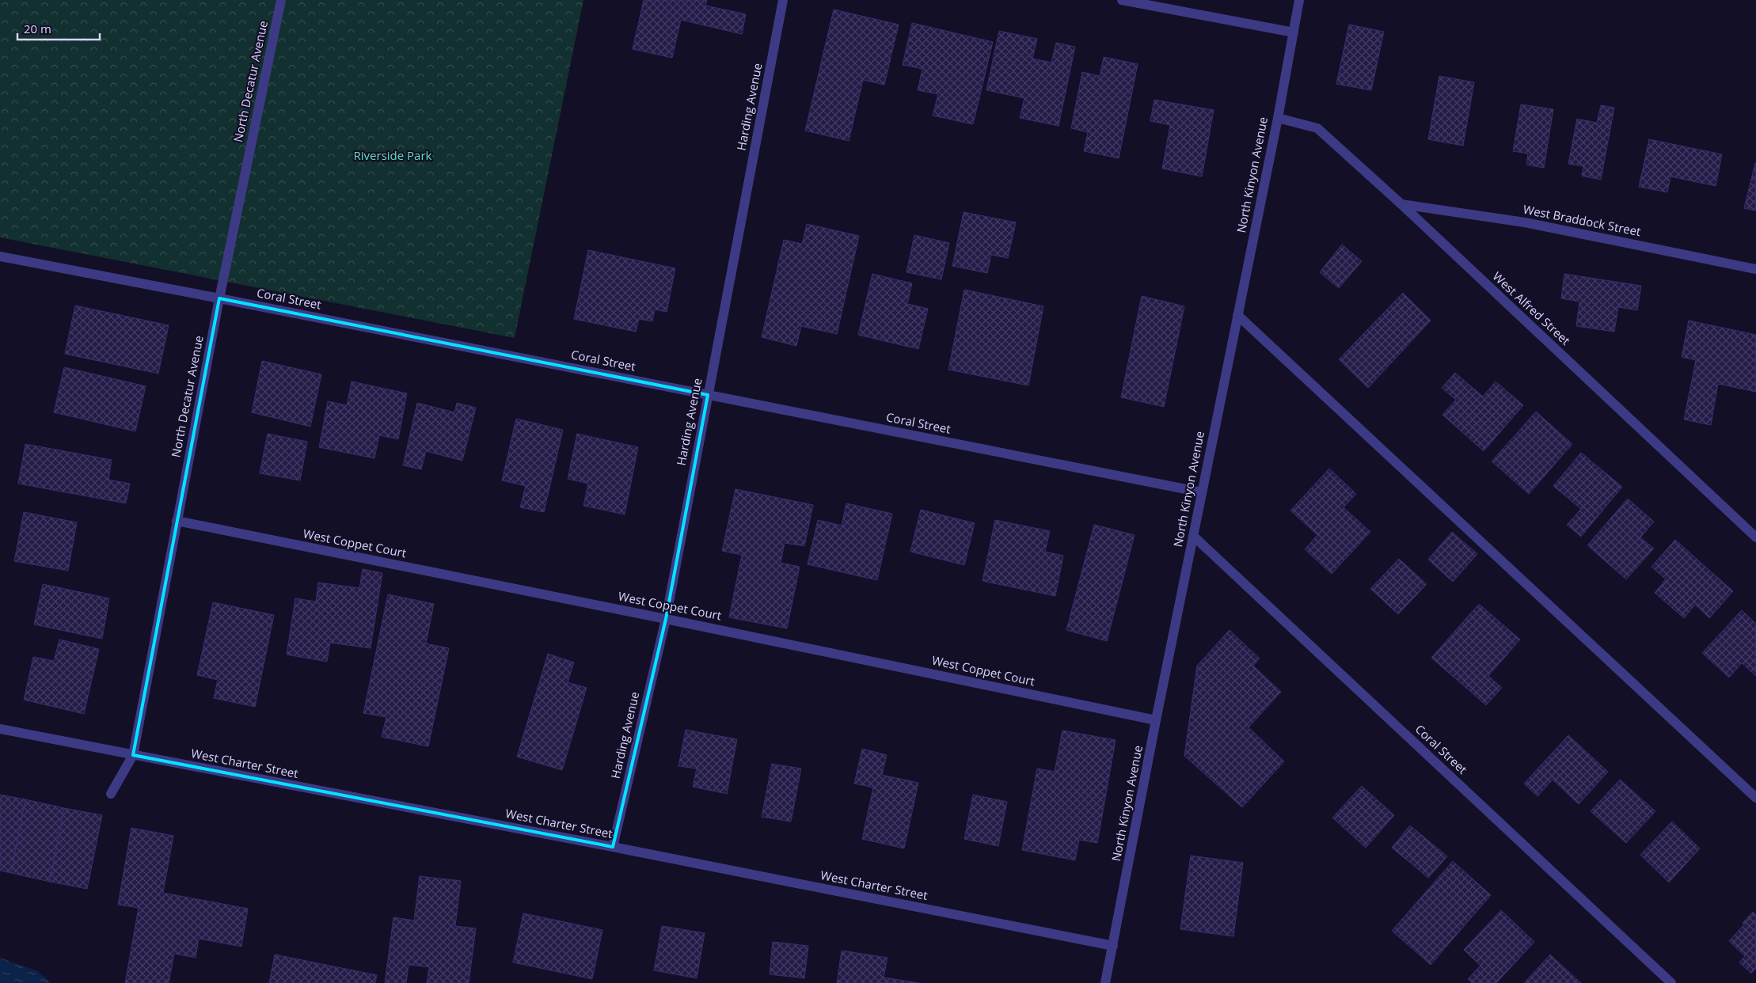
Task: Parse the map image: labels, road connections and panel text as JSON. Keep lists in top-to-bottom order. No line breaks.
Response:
{"streets":{"street":["North Decatur Avenue","Harding Avenue","North Kinyon Avenue","West Braddock Street","Coral Street","West Alfred Street","West Coppet Court","West Charter Street"]},"crossings":[["North Decatur Avenue","Coral Street"],["North Decatur Avenue","West Coppet Court"],["North Decatur Avenue","West Charter Street"],["Harding Avenue","Coral Street"],["Harding Avenue","West Coppet Court"],["Harding Avenue","West Charter Street"],["North Kinyon Avenue","Coral Street"],["North Kinyon Avenue","West Alfred Street"],["North Kinyon Avenue","West Coppet Court"],["North Kinyon Avenue","West Charter Street"],["West Braddock Street","West Alfred Street"]],"parks":["Riverside Park"],"scale_bar":"20 m"}
